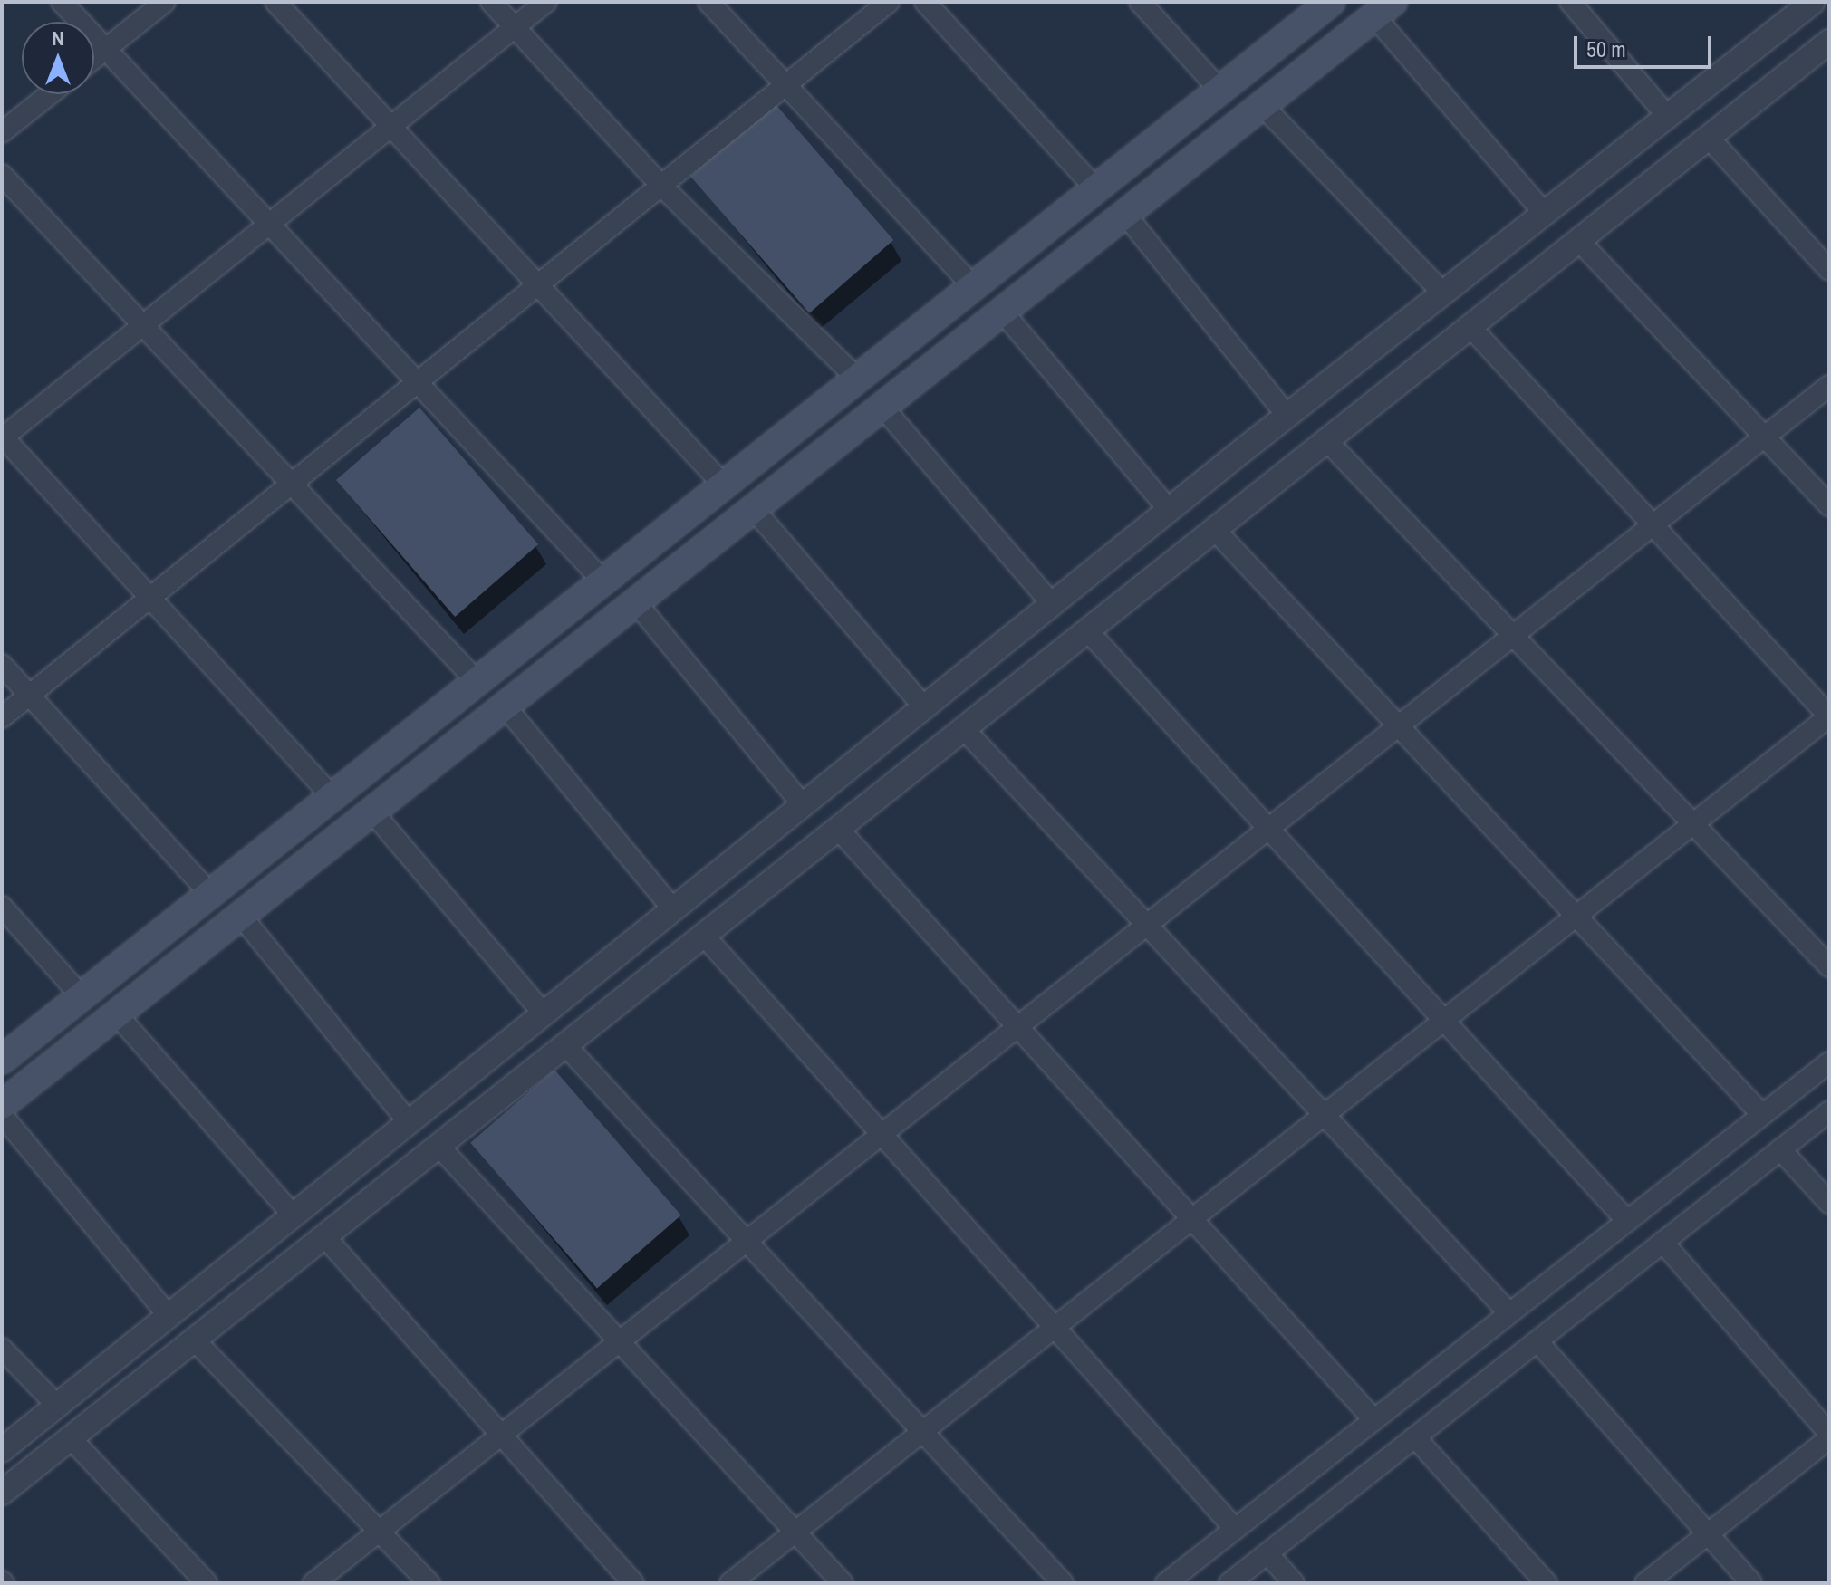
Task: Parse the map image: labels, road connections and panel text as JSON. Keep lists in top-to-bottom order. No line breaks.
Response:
{"scale_bar":"50 m","north":"top"}
